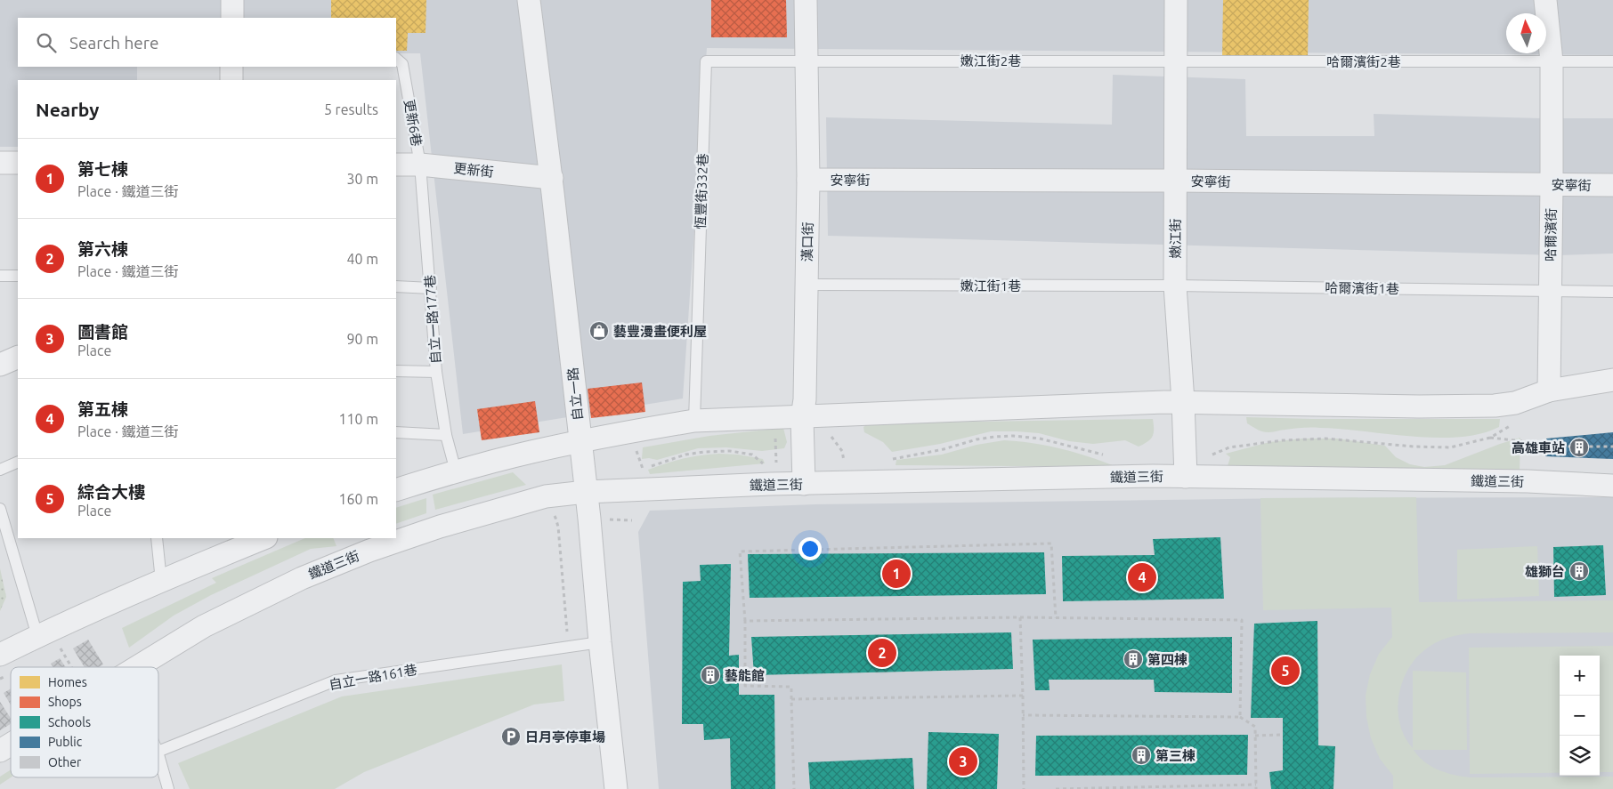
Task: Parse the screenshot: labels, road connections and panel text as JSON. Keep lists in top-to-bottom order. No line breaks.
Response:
{"streets":{"street":["更新街","安寧街","哈爾濱街","嫩江街","漢口街","自立一路","鐵道三街"],"lane":["嫩江街2巷","哈爾濱街2巷","更新6巷","恆豐街332巷","嫩江街1巷","哈爾濱街1巷","自立一路177巷","自立一路161巷"]},"crossings":[["嫩江街2巷","哈爾濱街2巷"],["嫩江街2巷","恆豐街332巷"],["嫩江街2巷","嫩江街"],["嫩江街2巷","漢口街"],["哈爾濱街2巷","哈爾濱街"],["哈爾濱街2巷","嫩江街"],["更新6巷","更新街"],["更新6巷","自立一路177巷"],["更新街","自立一路177巷"],["更新街","自立一路"],["安寧街","哈爾濱街"],["安寧街","嫩江街"],["安寧街","漢口街"],["恆豐街332巷","漢口街"],["哈爾濱街","哈爾濱街1巷"],["嫩江街","嫩江街1巷"],["嫩江街","哈爾濱街1巷"],["嫩江街","鐵道三街"],["漢口街","嫩江街1巷"],["漢口街","鐵道三街"],["嫩江街1巷","哈爾濱街1巷"],["自立一路","鐵道三街"],["自立一路","自立一路161巷"]],"places":{"shop":["藝豐漫畫便利屋"],"building":["高雄車站","雄獅台","第四棟","藝能館","第三棟"],"parking":["日月亭停車場"]},"legend":["Homes","Shops","Schools","Public","Other"],"north":"top","page":{"search":"Search here","heading":["Nearby","5 results"],"list":[{"mark":"1","name":"第七棟","note":"Place · 鐵道三街","value":"30 m"},{"mark":"2","name":"第六棟","note":"Place · 鐵道三街","value":"40 m"},{"mark":"3","name":"圖書館","note":"Place","value":"90 m"},{"mark":"4","name":"第五棟","note":"Place · 鐵道三街","value":"110 m"},{"mark":"5","name":"綜合大樓","note":"Place","value":"160 m"}],"pins":["1","4","2","5","3"],"map_buttons":["+","−"]}}
